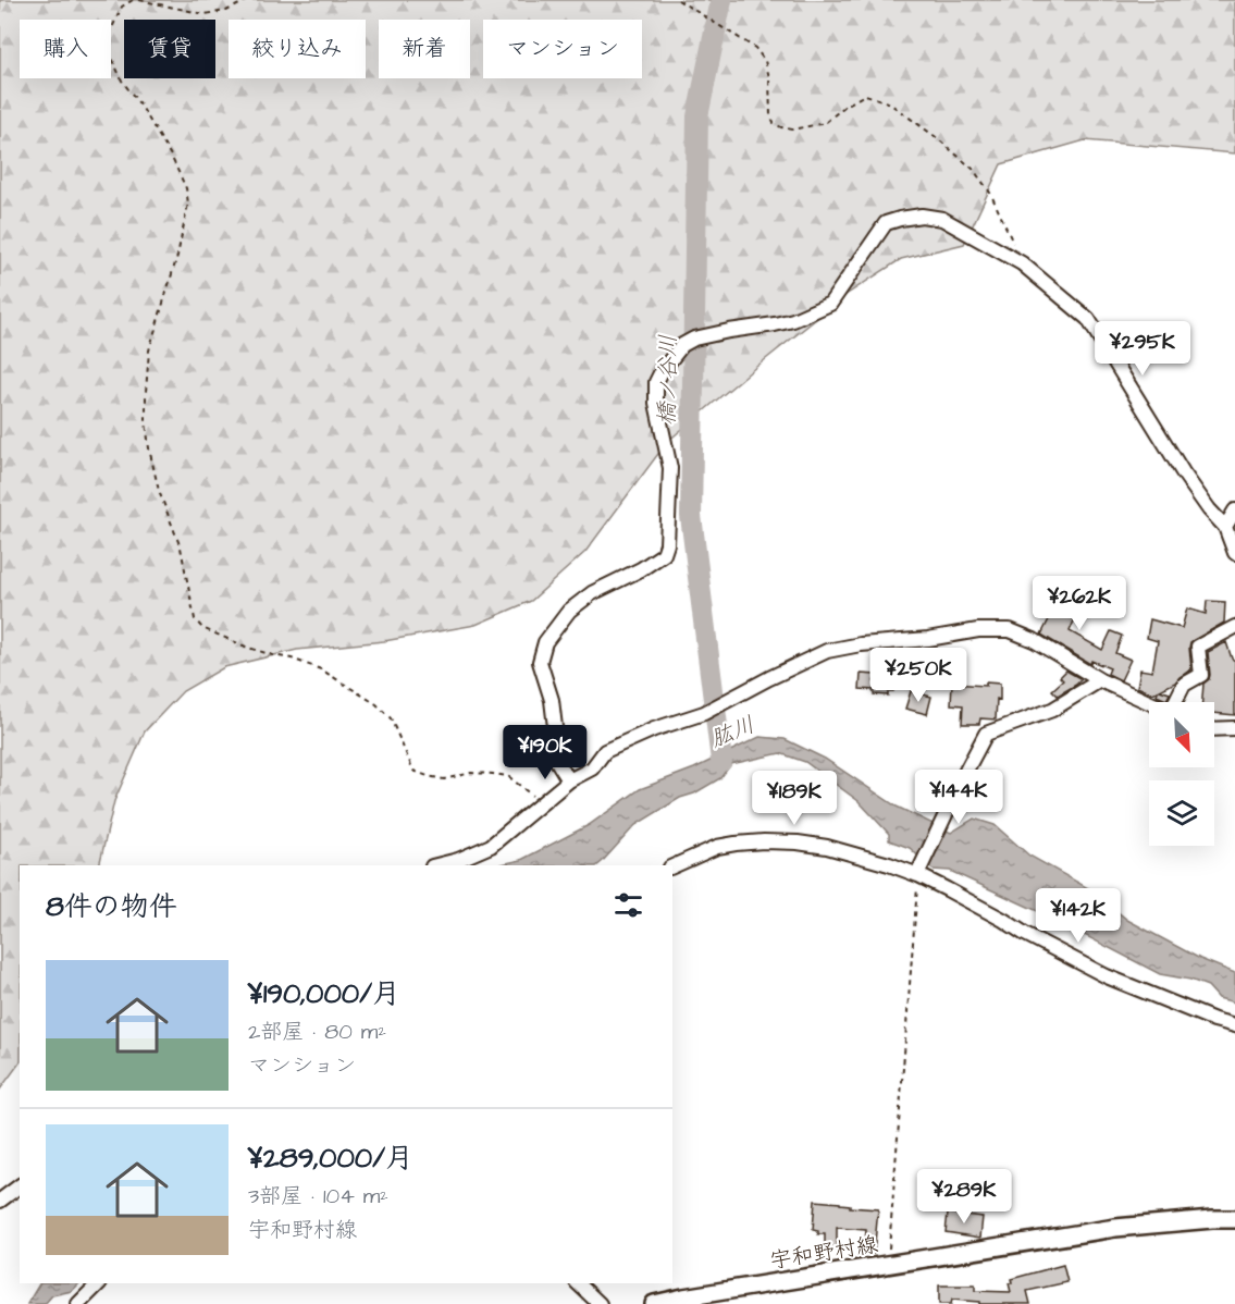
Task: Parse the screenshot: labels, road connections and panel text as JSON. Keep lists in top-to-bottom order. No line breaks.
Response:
{"streets":{"main road":["宇和野村線"]},"water":["橋ノ谷川","肱川"],"north":"bottom right","page":{"chip":["購入","賃貸","絞り込み","新着","マンション"],"price":["¥295K","¥262K","¥250K","¥190K","¥144K","¥189K","¥142K","¥289K"],"heading":"8件の物件","list":[{"name":"¥190,000/月","note":"2部屋 · 80 m² · マンション"},{"name":"¥289,000/月","note":"3部屋 · 104 m² · 宇和野村線"}]}}
